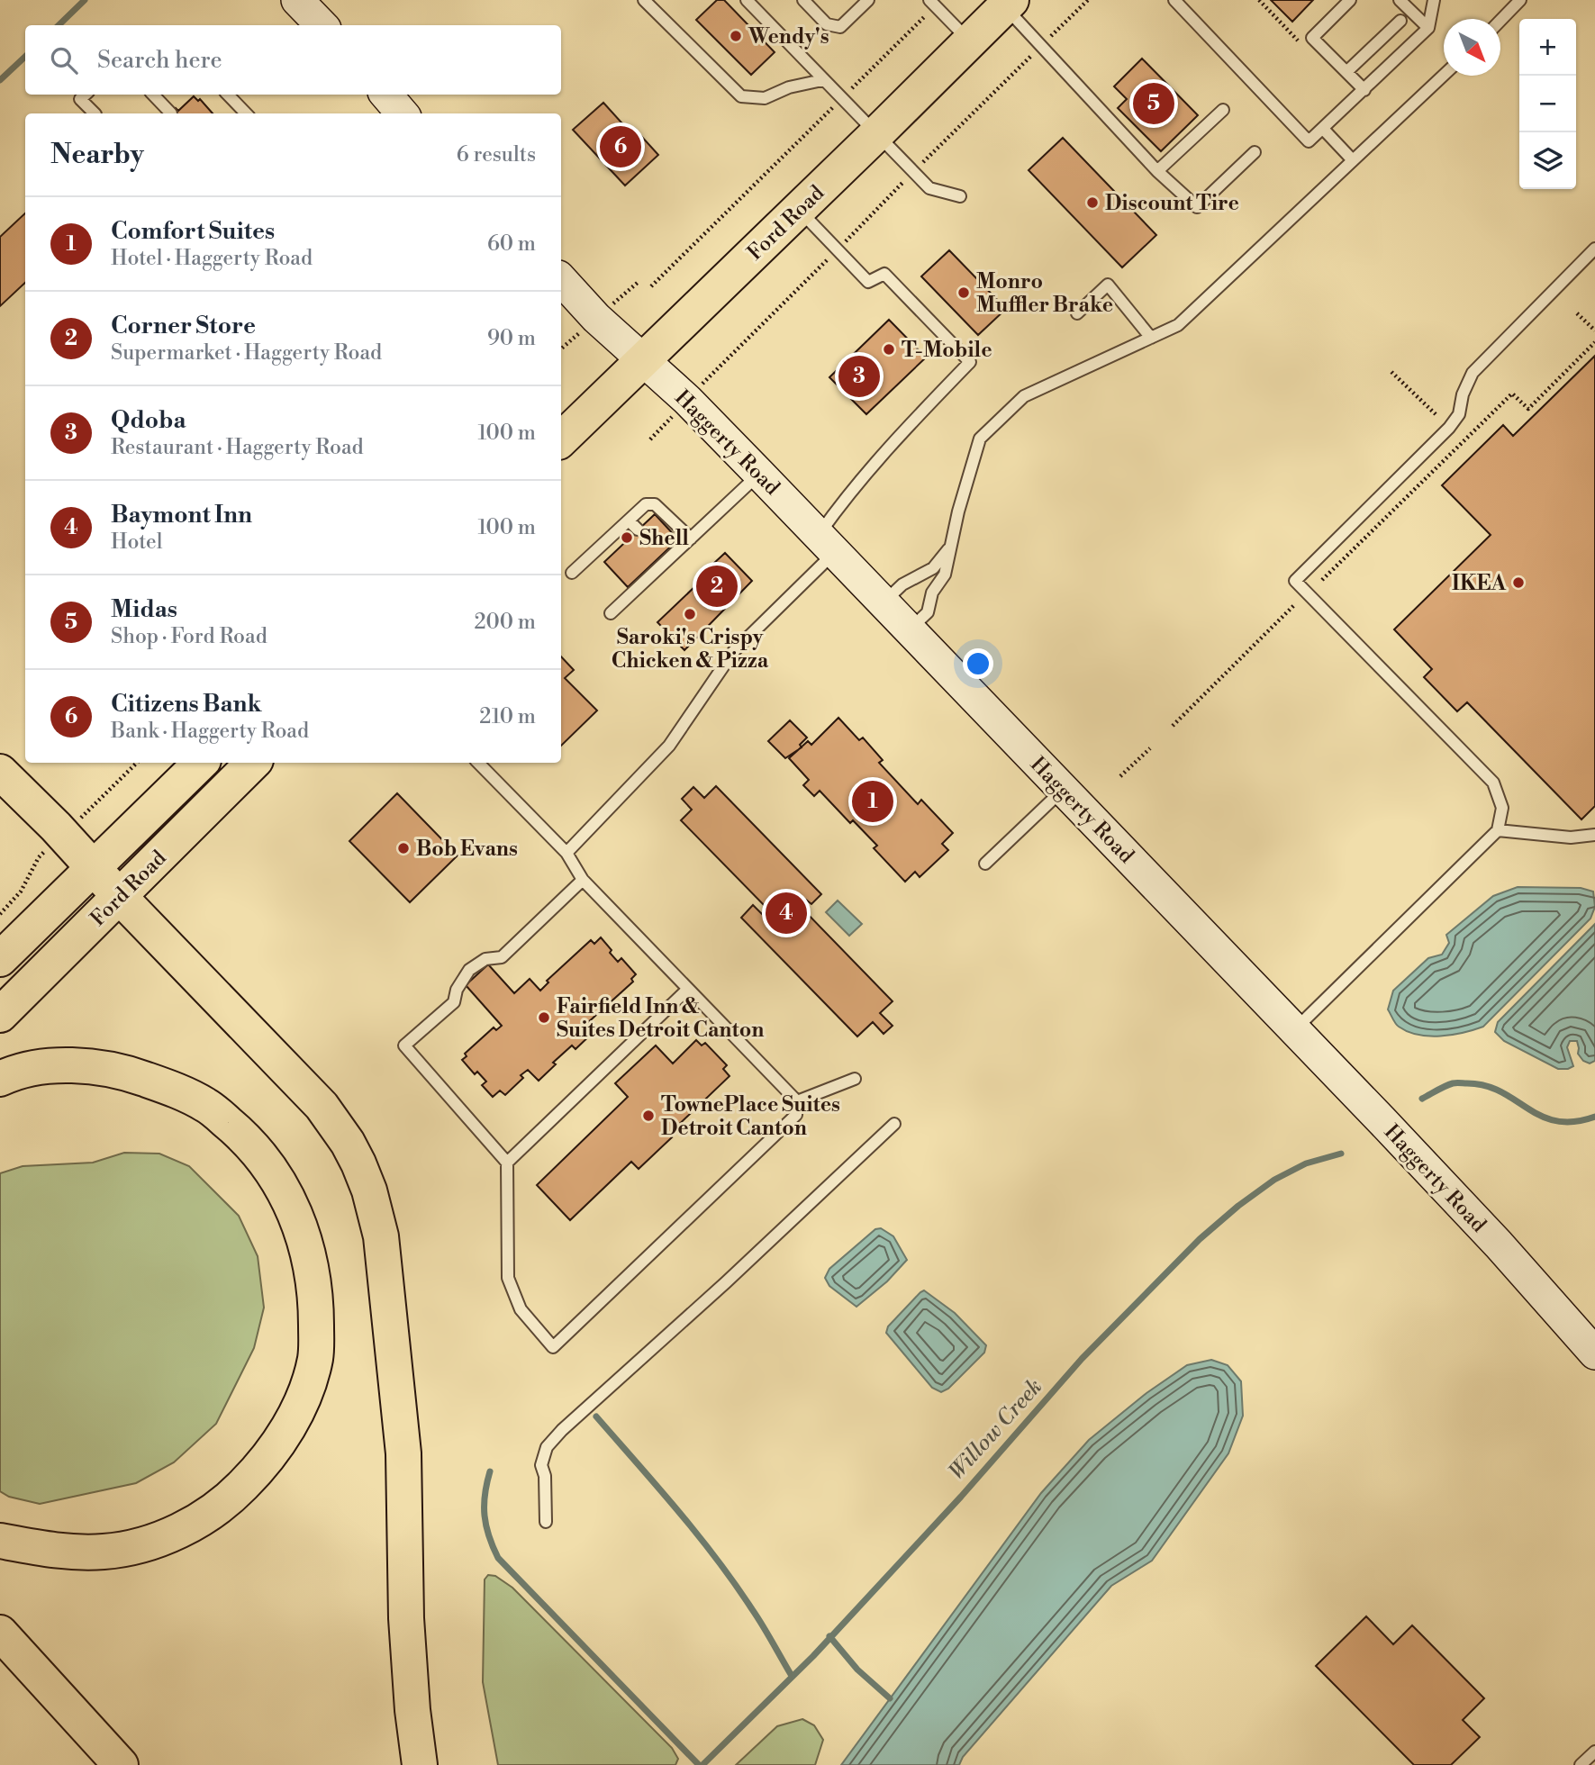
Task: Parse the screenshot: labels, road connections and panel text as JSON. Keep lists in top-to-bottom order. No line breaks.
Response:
{"streets":{"main road":["Ford Road","Haggerty Road"]},"crossings":[["Ford Road","Haggerty Road"]],"water":["Willow Creek"],"places":["Wendy's","Discount Tire","Monro Muffler Brake","T-Mobile","Shell","IKEA","Saroki's Crispy Chicken & Pizza","Bob Evans","Fairfield Inn & Suites Detroit Canton","TownePlace Suites Detroit Canton"],"north":"bottom right","page":{"map_buttons":["+","−"],"search":"Search here","pins":["5","6","3","2","1","4"],"heading":["Nearby","6 results"],"list":[{"mark":"1","name":"Comfort Suites","note":"Hotel · Haggerty Road","value":"60 m"},{"mark":"2","name":"Corner Store","note":"Supermarket · Haggerty Road","value":"90 m"},{"mark":"3","name":"Qdoba","note":"Restaurant · Haggerty Road","value":"100 m"},{"mark":"4","name":"Baymont Inn","note":"Hotel","value":"100 m"},{"mark":"5","name":"Midas","note":"Shop · Ford Road","value":"200 m"},{"mark":"6","name":"Citizens Bank","note":"Bank · Haggerty Road","value":"210 m"}]}}
